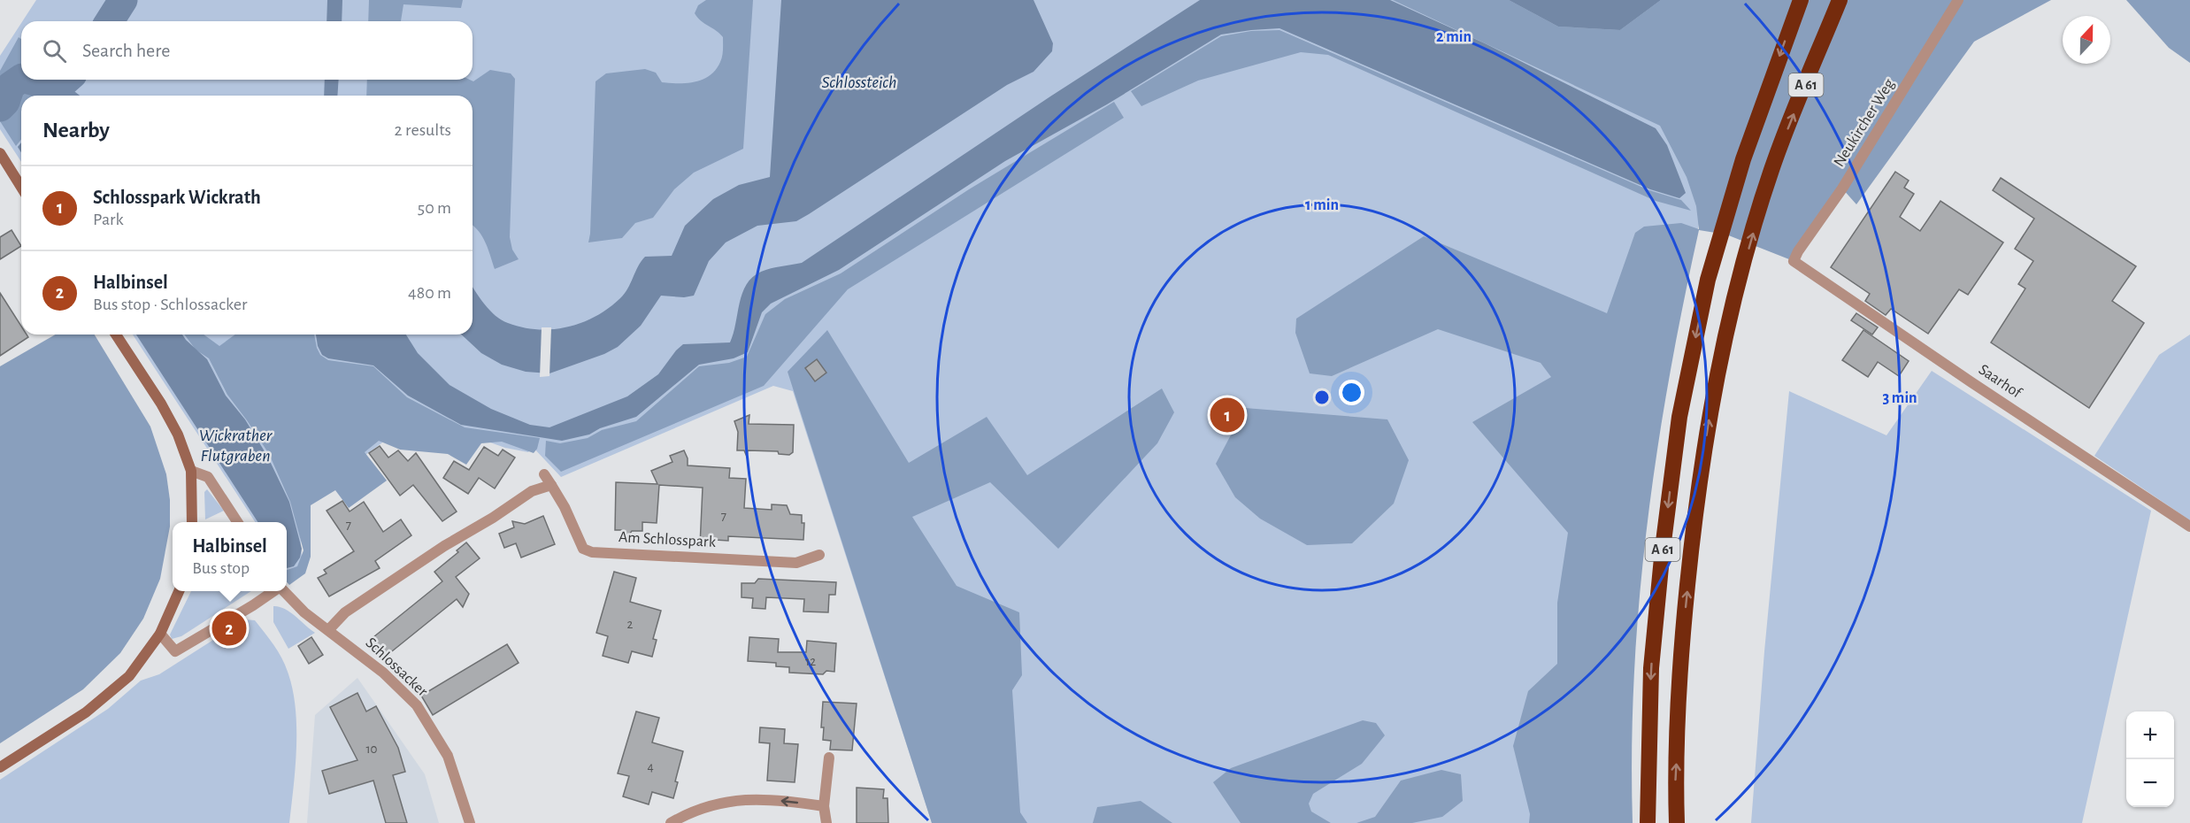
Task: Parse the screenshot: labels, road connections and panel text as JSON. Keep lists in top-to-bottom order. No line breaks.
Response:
{"streets":{"highway":["A 61"],"street":["Neukircher Weg","Saarhof","Am Schlosspark","Schlossacker"]},"crossings":[["Neukircher Weg","Saarhof"]],"water":["Schlossteich","Wickrather Flutgraben"],"house_numbers":["7","7","2","12","10","4"],"north":"top","page":{"search":"Search here","heading":["Nearby","2 results"],"list":[{"mark":"1","name":"Schlosspark Wickrath","note":"Park","value":"50 m"},{"mark":"2","name":"Halbinsel","note":"Bus stop · Schlossacker","value":"480 m"}],"pins":["1","2"],"popup":["Halbinsel","Bus stop"],"map_buttons":["+","−"]},"rings":["2 min","1 min","3 min"]}
